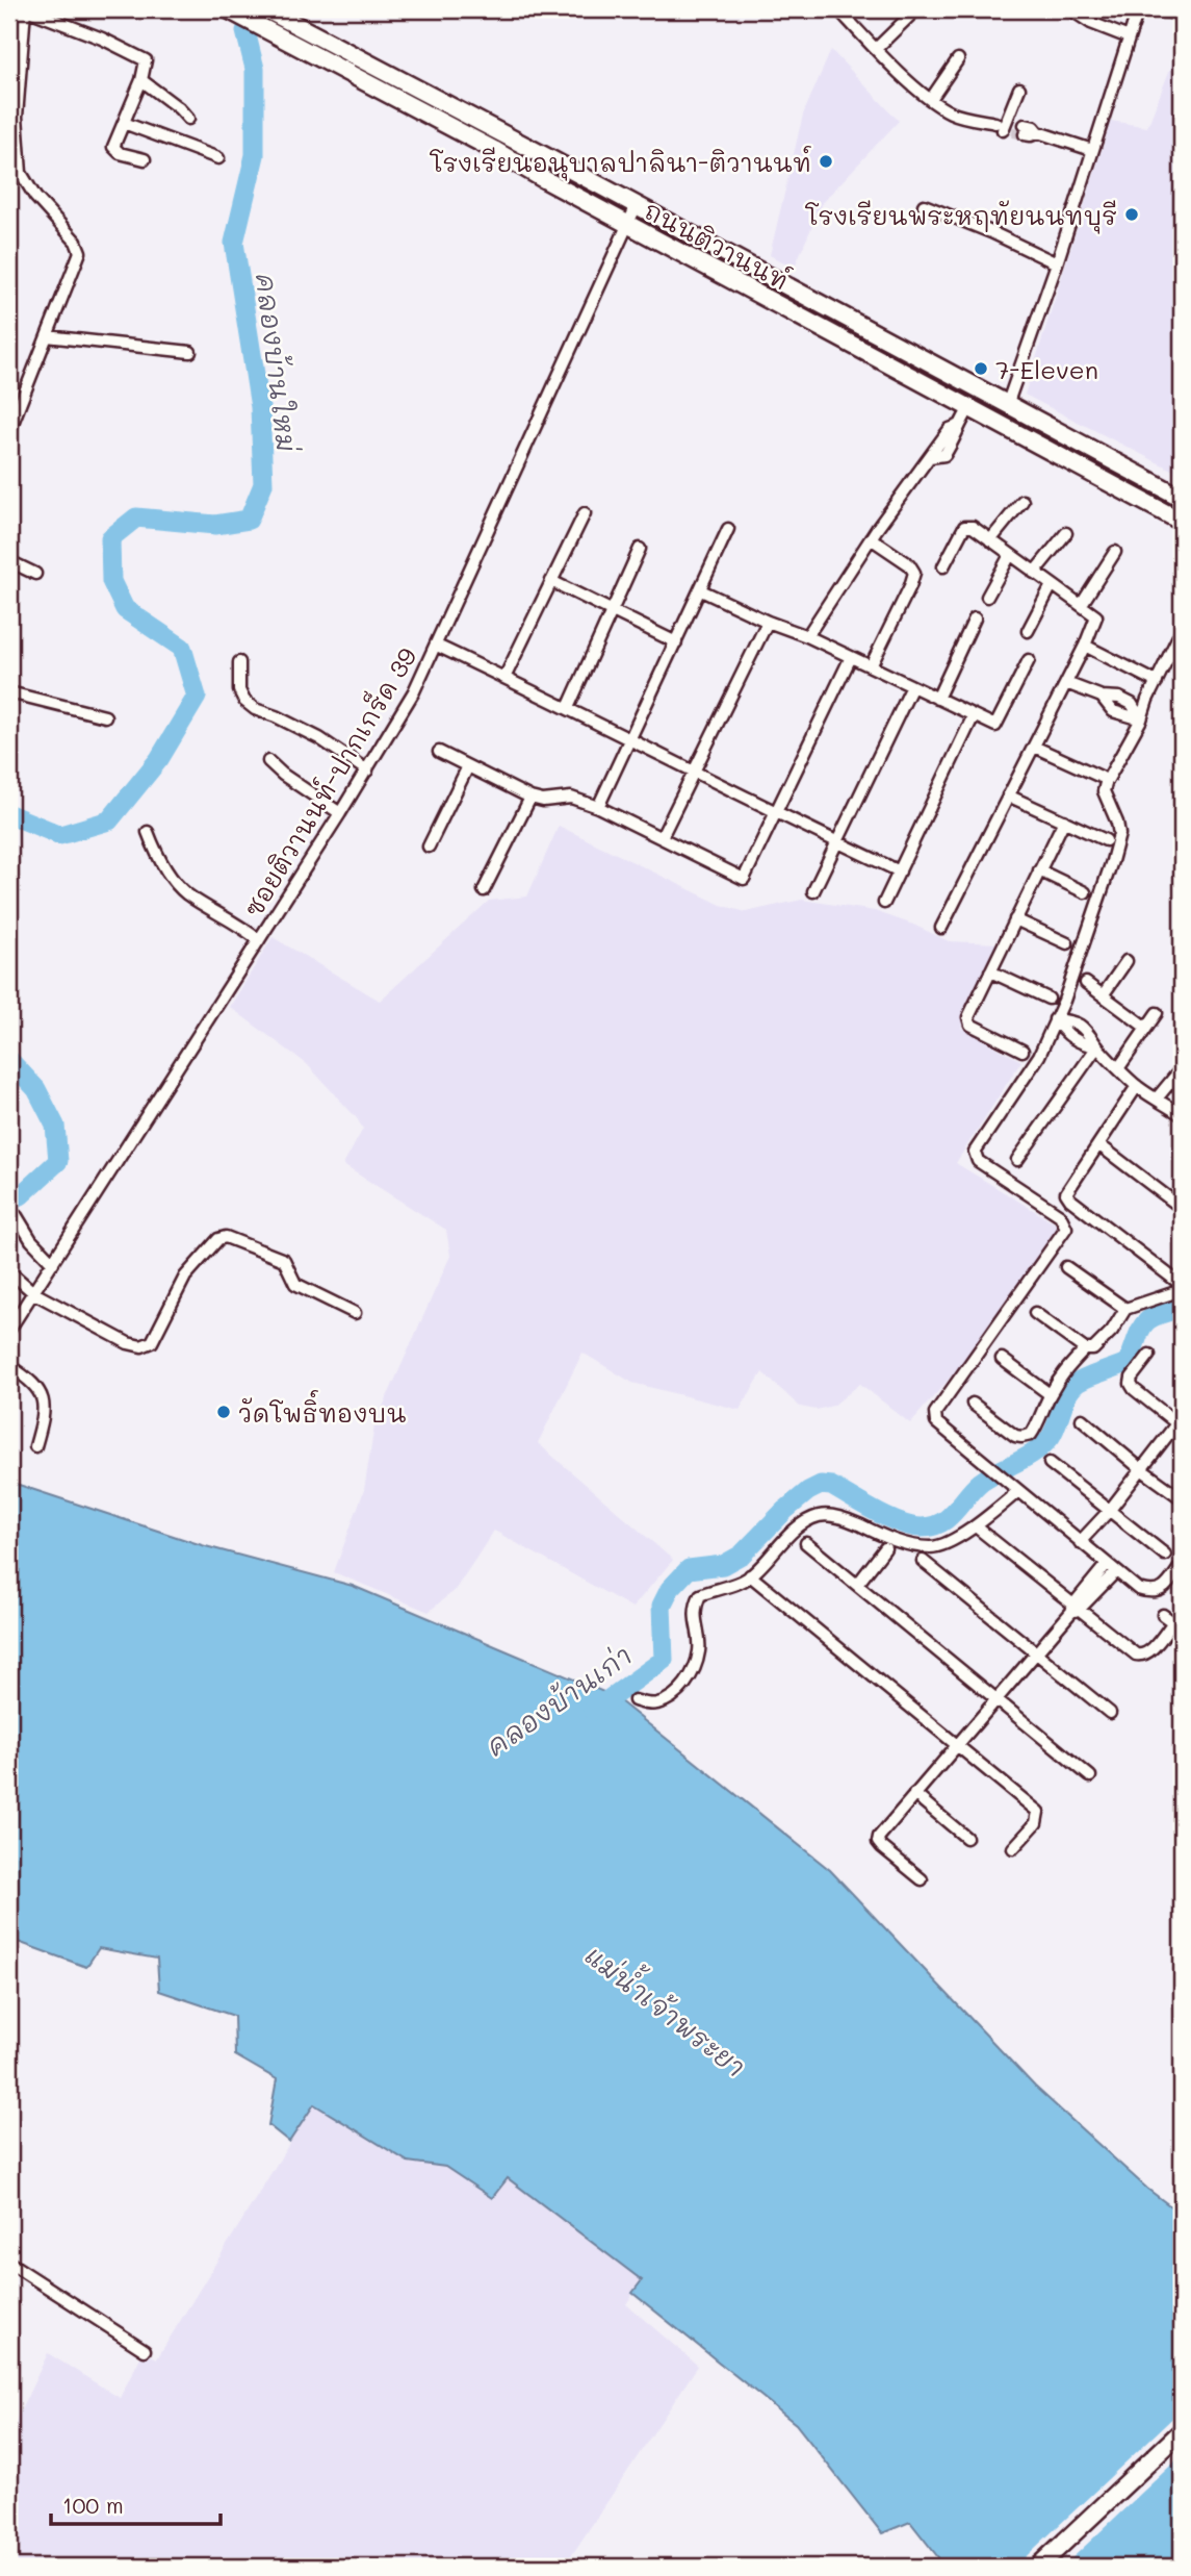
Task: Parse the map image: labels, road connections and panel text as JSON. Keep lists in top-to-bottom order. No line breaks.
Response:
{"streets":{"main road":["ถนนติวานนท์"],"street":["ซอยติวานนท์-ปากเกร็ด 39"]},"crossings":[["ถนนติวานนท์","ซอยติวานนท์-ปากเกร็ด 39"]],"water":["คลองบ้านใหม่","คลองบ้านเก่า","แม่น้ำเจ้าพระยา"],"places":["โรงเรียนอนุบาลปาลินา-ติวานนท์","โรงเรียนพระหฤทัยนนทบุรี","7-Eleven","วัดโพธิ์ทองบน"],"scale_bar":"100 m"}
